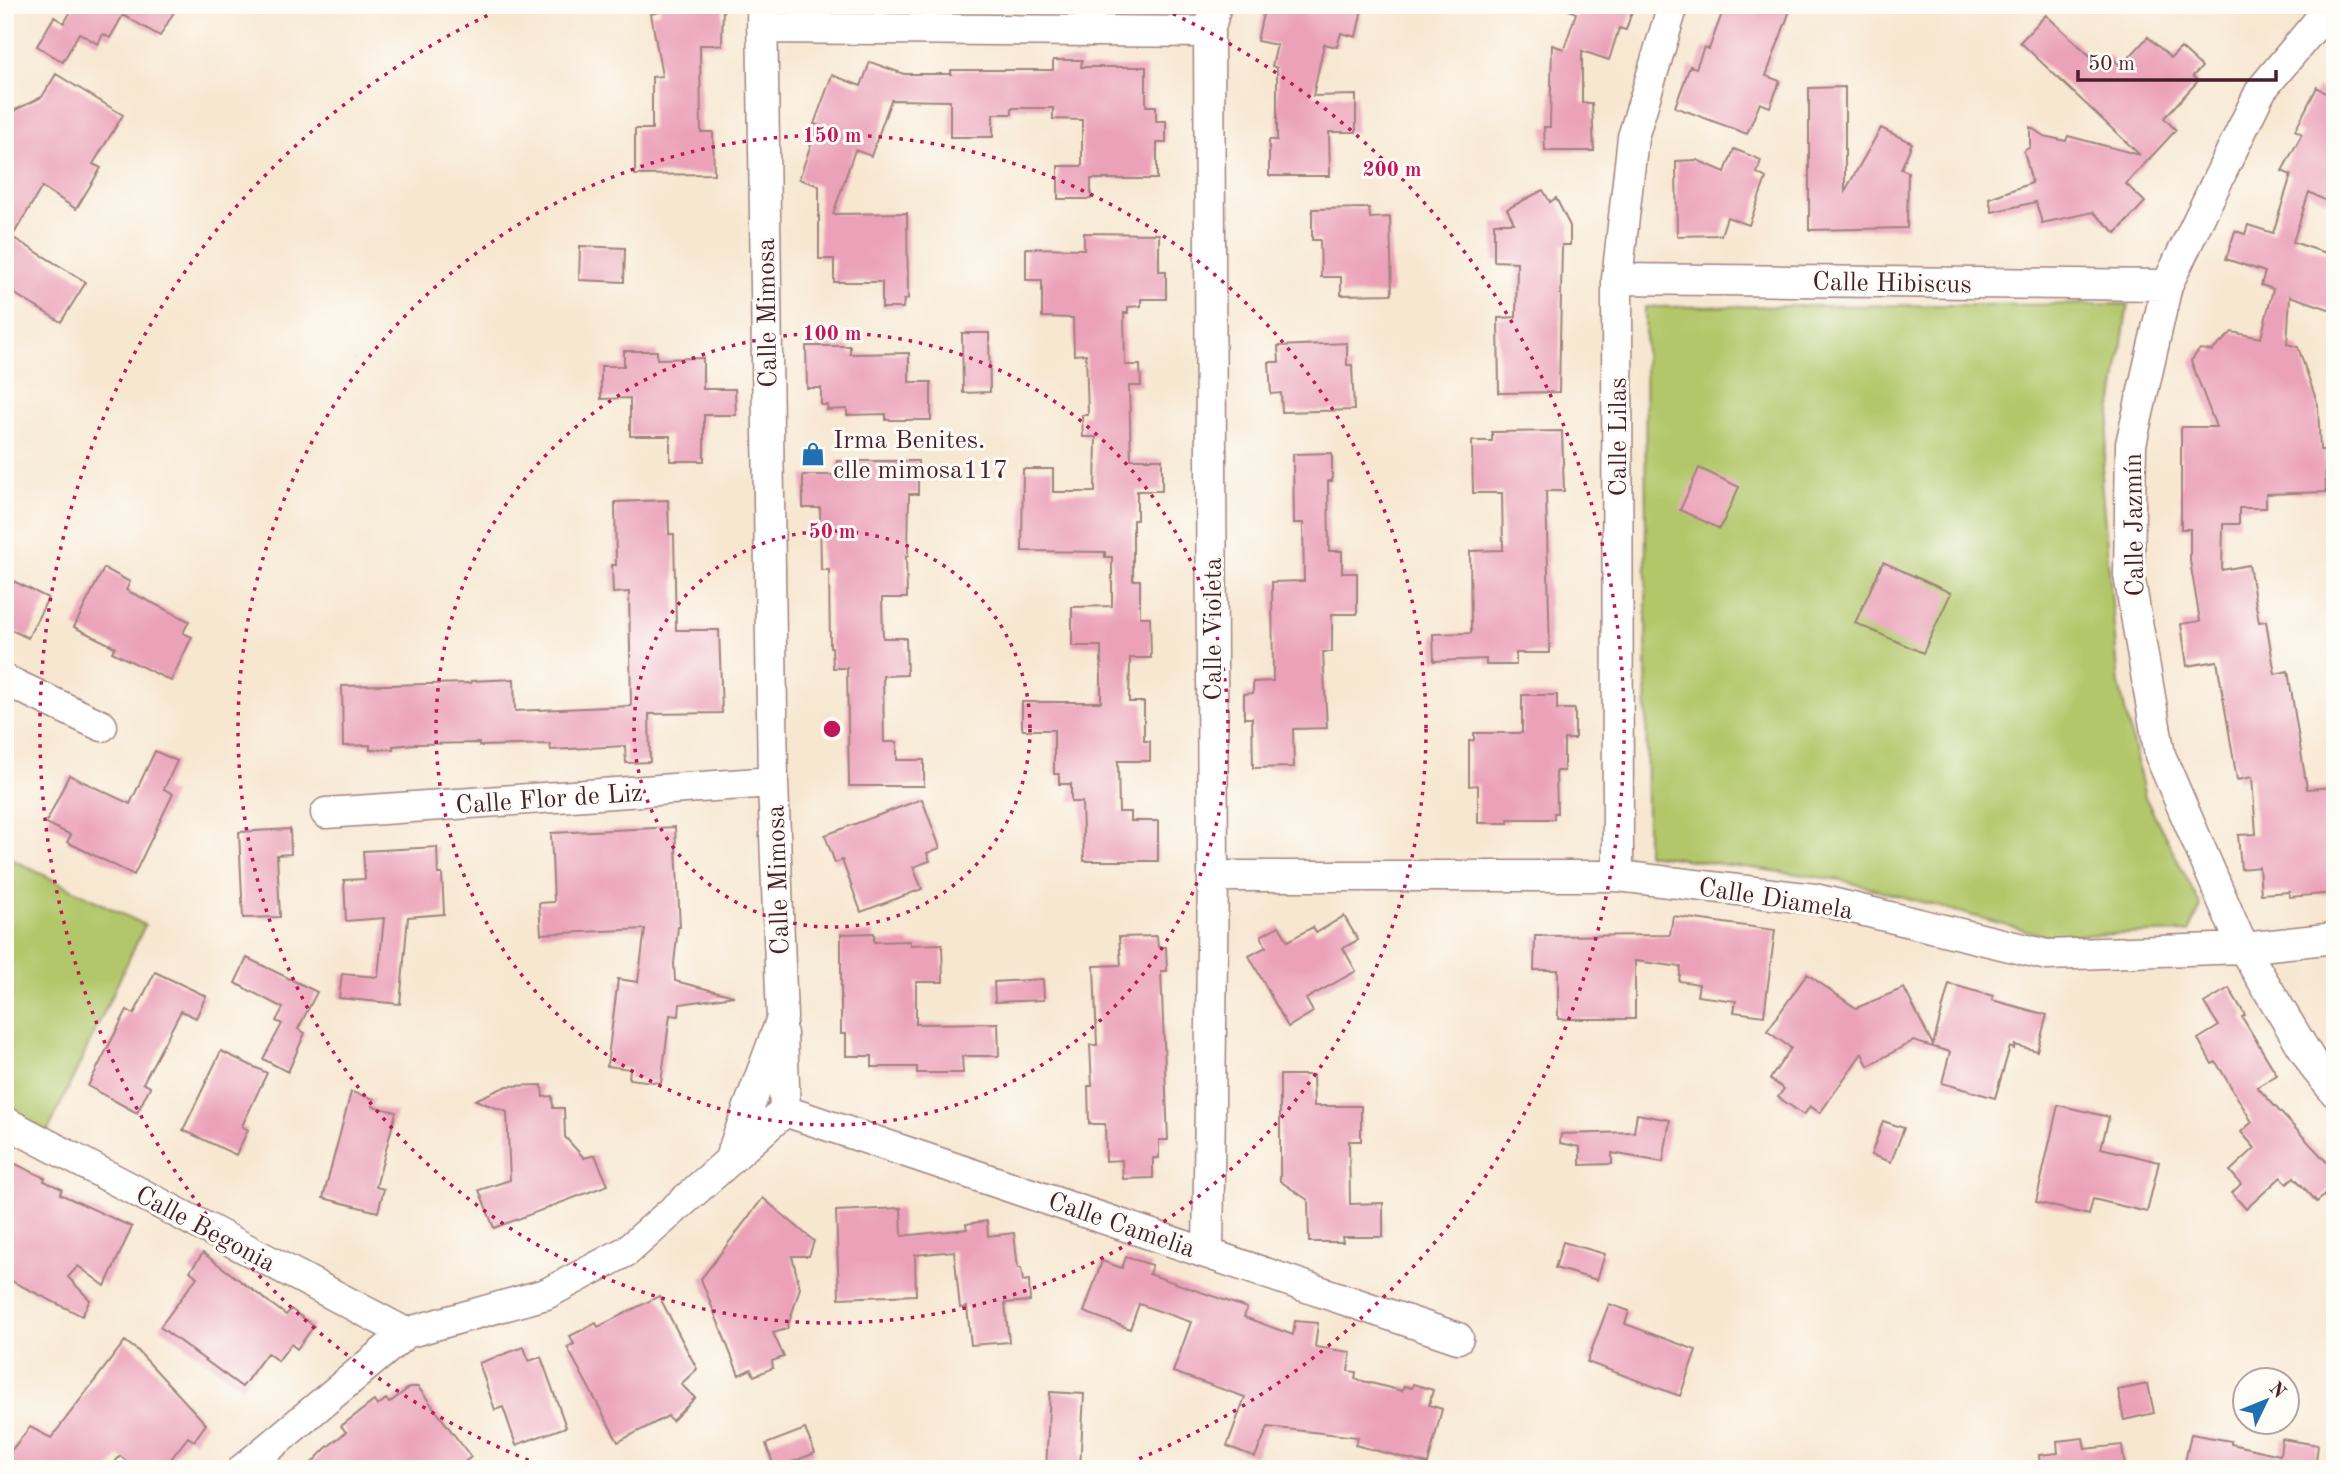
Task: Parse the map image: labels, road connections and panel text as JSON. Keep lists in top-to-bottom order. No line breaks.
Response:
{"streets":{"street":["Calle Hibiscus","Calle Mimosa","Calle Lilas","Calle Jazmín","Calle Violeta","Calle Flor de Liz","Calle Diamela","Calle Camelia","Calle Begonia"]},"crossings":[["Calle Hibiscus","Calle Lilas"],["Calle Hibiscus","Calle Jazmín"],["Calle Mimosa","Calle Flor de Liz"],["Calle Mimosa","Calle Begonia"],["Calle Lilas","Calle Diamela"],["Calle Jazmín","Calle Diamela"],["Calle Violeta","Calle Diamela"],["Calle Violeta","Calle Camelia"]],"places":{"shop":["Irma Benites. clle mimosa117"]},"scale_bar":"50 m","north":"top right","rings":["150 m","200 m","100 m","50 m"]}
